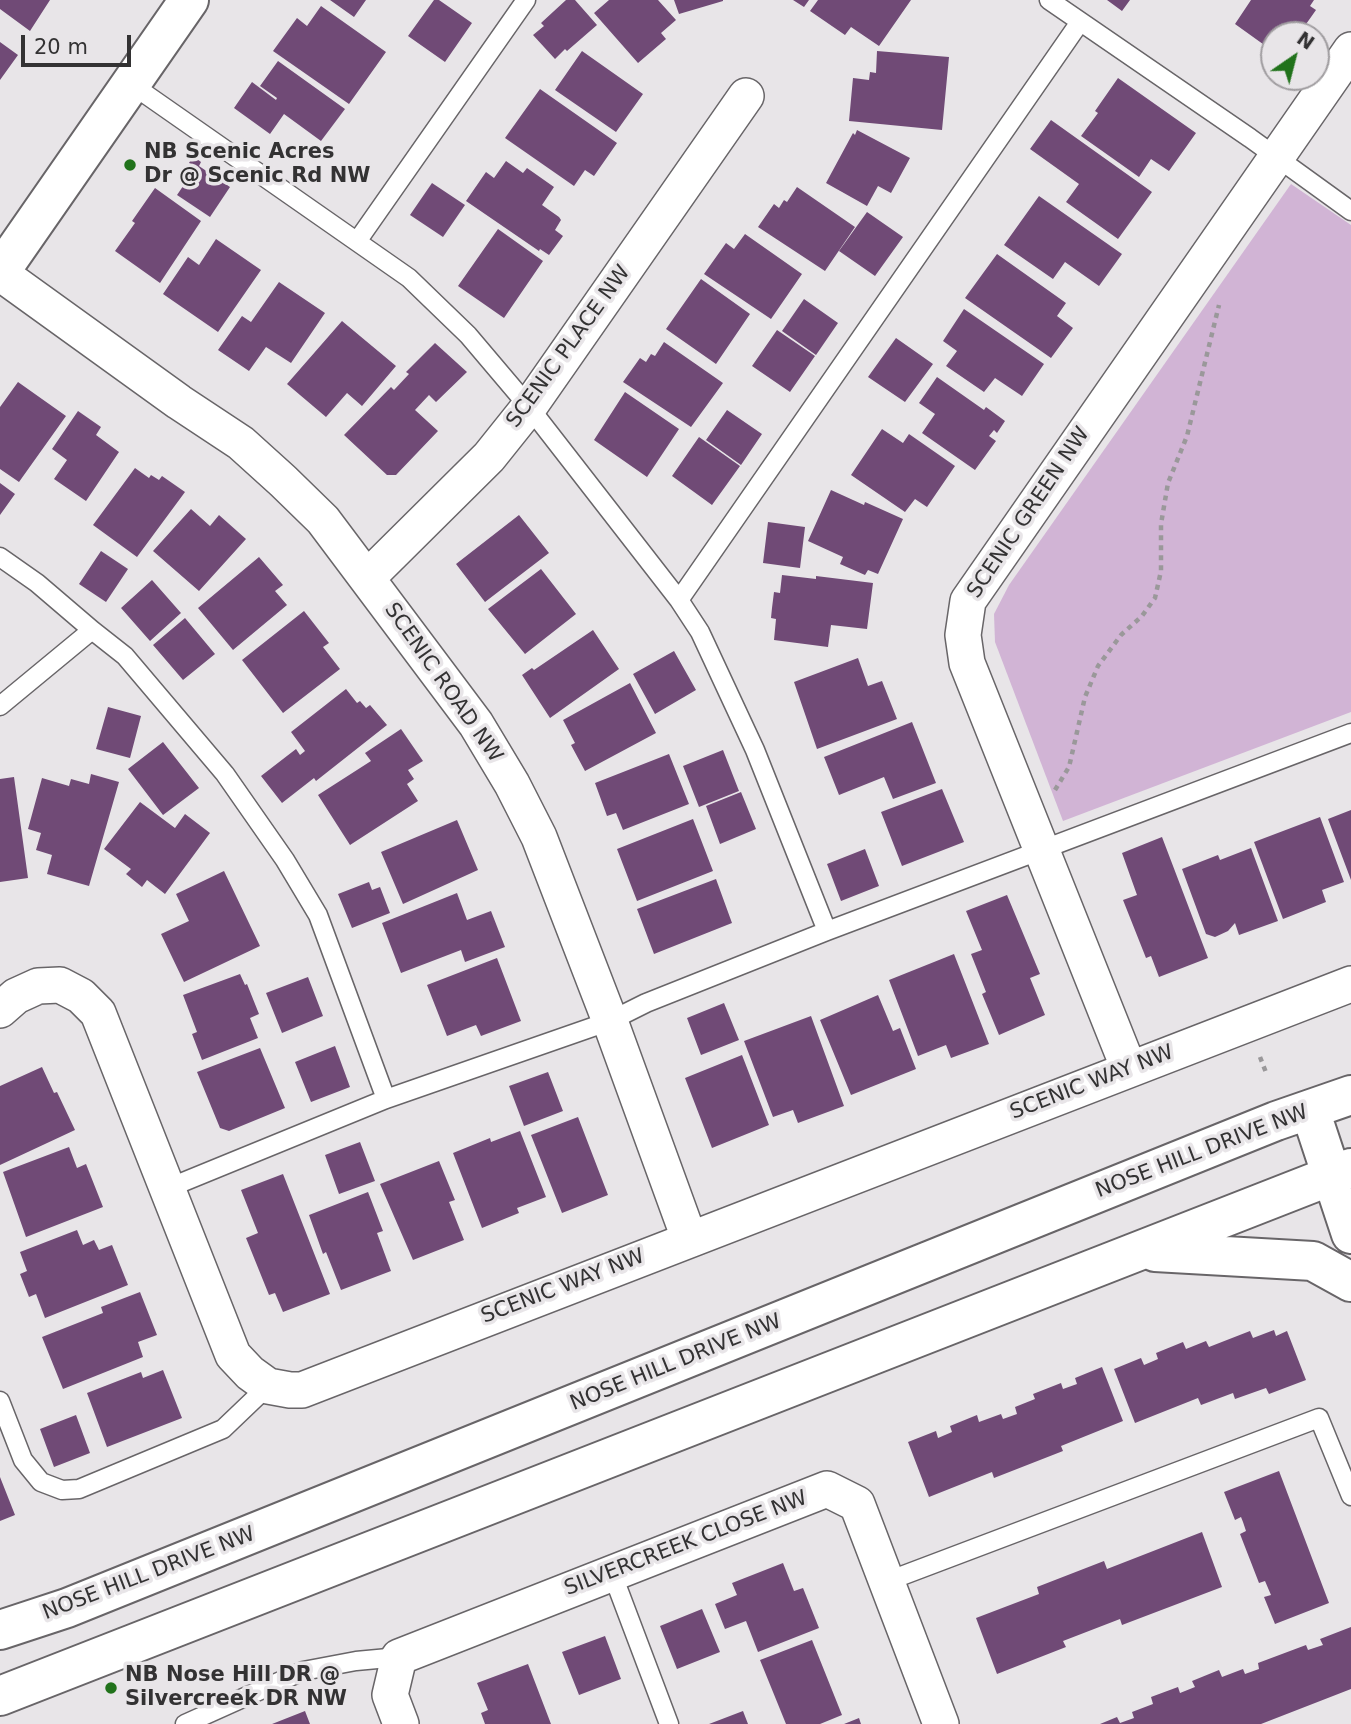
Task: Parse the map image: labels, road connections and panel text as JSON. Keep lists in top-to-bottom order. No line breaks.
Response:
{"streets":{"main road":["NOSE HILL DRIVE NW"],"street":["SCENIC PLACE NW","SCENIC GREEN NW","SCENIC ROAD NW","SCENIC WAY NW","SILVERCREEK CLOSE NW"]},"crossings":[["SCENIC PLACE NW","SCENIC ROAD NW"],["SCENIC GREEN NW","SCENIC WAY NW"],["SCENIC ROAD NW","SCENIC WAY NW"]],"places":["NB Scenic Acres Dr @ Scenic Rd NW","NB Nose Hill DR @ Silvercreek DR NW"],"scale_bar":"20 m","north":"top right"}
